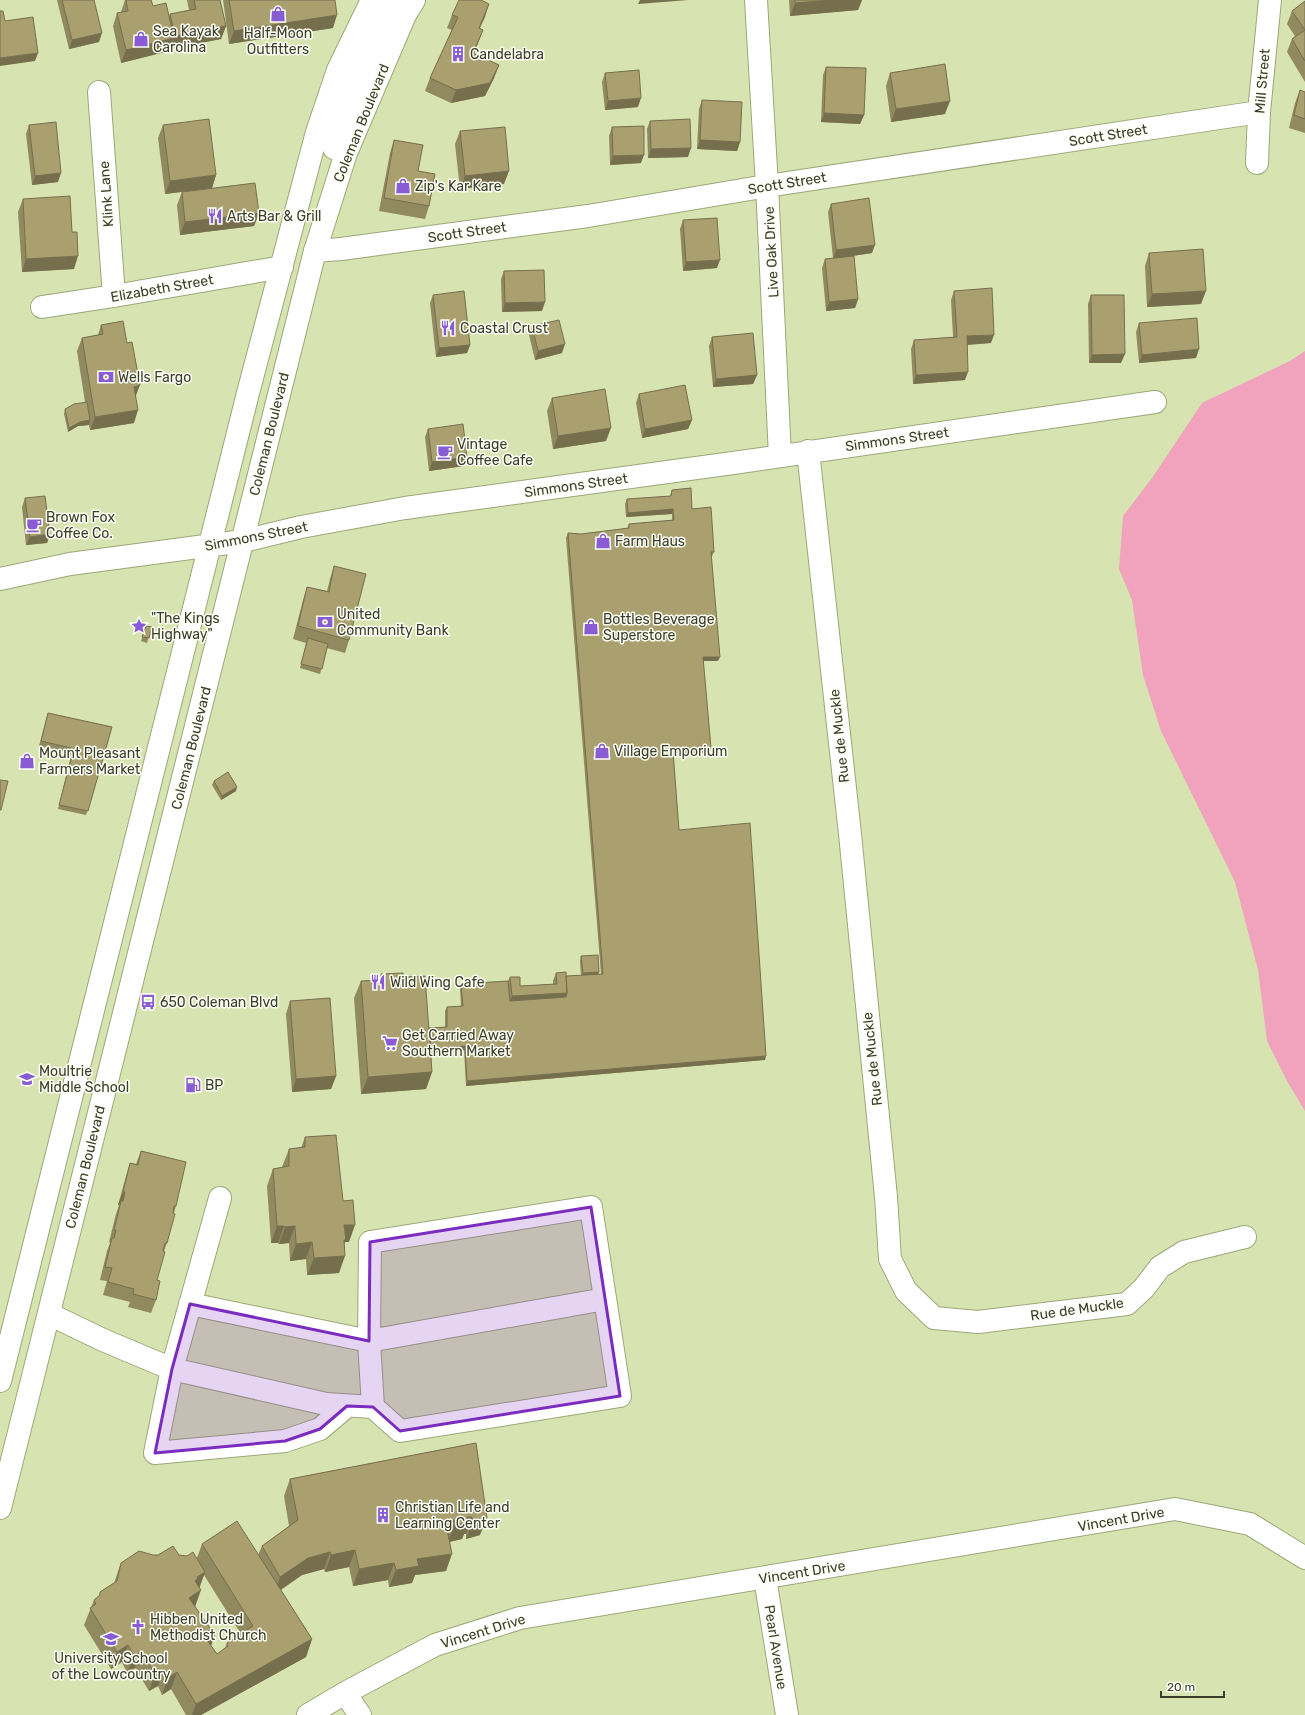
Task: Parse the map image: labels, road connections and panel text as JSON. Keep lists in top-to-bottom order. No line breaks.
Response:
{"streets":{"street":["Mill Street","Coleman Boulevard","Scott Street","Klink Lane","Live Oak Drive","Elizabeth Street","Simmons Street","Rue de Muckle","Vincent Drive","Pearl Avenue"]},"crossings":[["Mill Street","Scott Street"],["Coleman Boulevard","Scott Street"],["Coleman Boulevard","Simmons Street"],["Scott Street","Live Oak Drive"],["Klink Lane","Elizabeth Street"],["Live Oak Drive","Simmons Street"],["Simmons Street","Rue de Muckle"],["Vincent Drive","Pearl Avenue"]],"places":{"shop":["Half-Moon Outfitters","Sea Kayak Carolina","Zip's Kar Kare","Farm Haus","Bottles Beverage Superstore","Village Emporium","Mount Pleasant Farmers Market"],"building":["Candelabra","Christian Life and Learning Center"],"restaurant":["Arts Bar & Grill","Coastal Crust","Wild Wing Cafe"],"bank":["Wells Fargo","United Community Bank"],"cafe":["Vintage Coffee Cafe","Brown Fox Coffee Co."],"place":["\"The Kings Highway\""],"bus stop":["650 Coleman Blvd"],"supermarket":["Get Carried Away Southern Market"],"school or university":["Moultrie Middle School","University School of the Lowcountry"],"fuel station":["BP"],"church":["Hibben United Methodist Church"]},"scale_bar":"20 m"}
